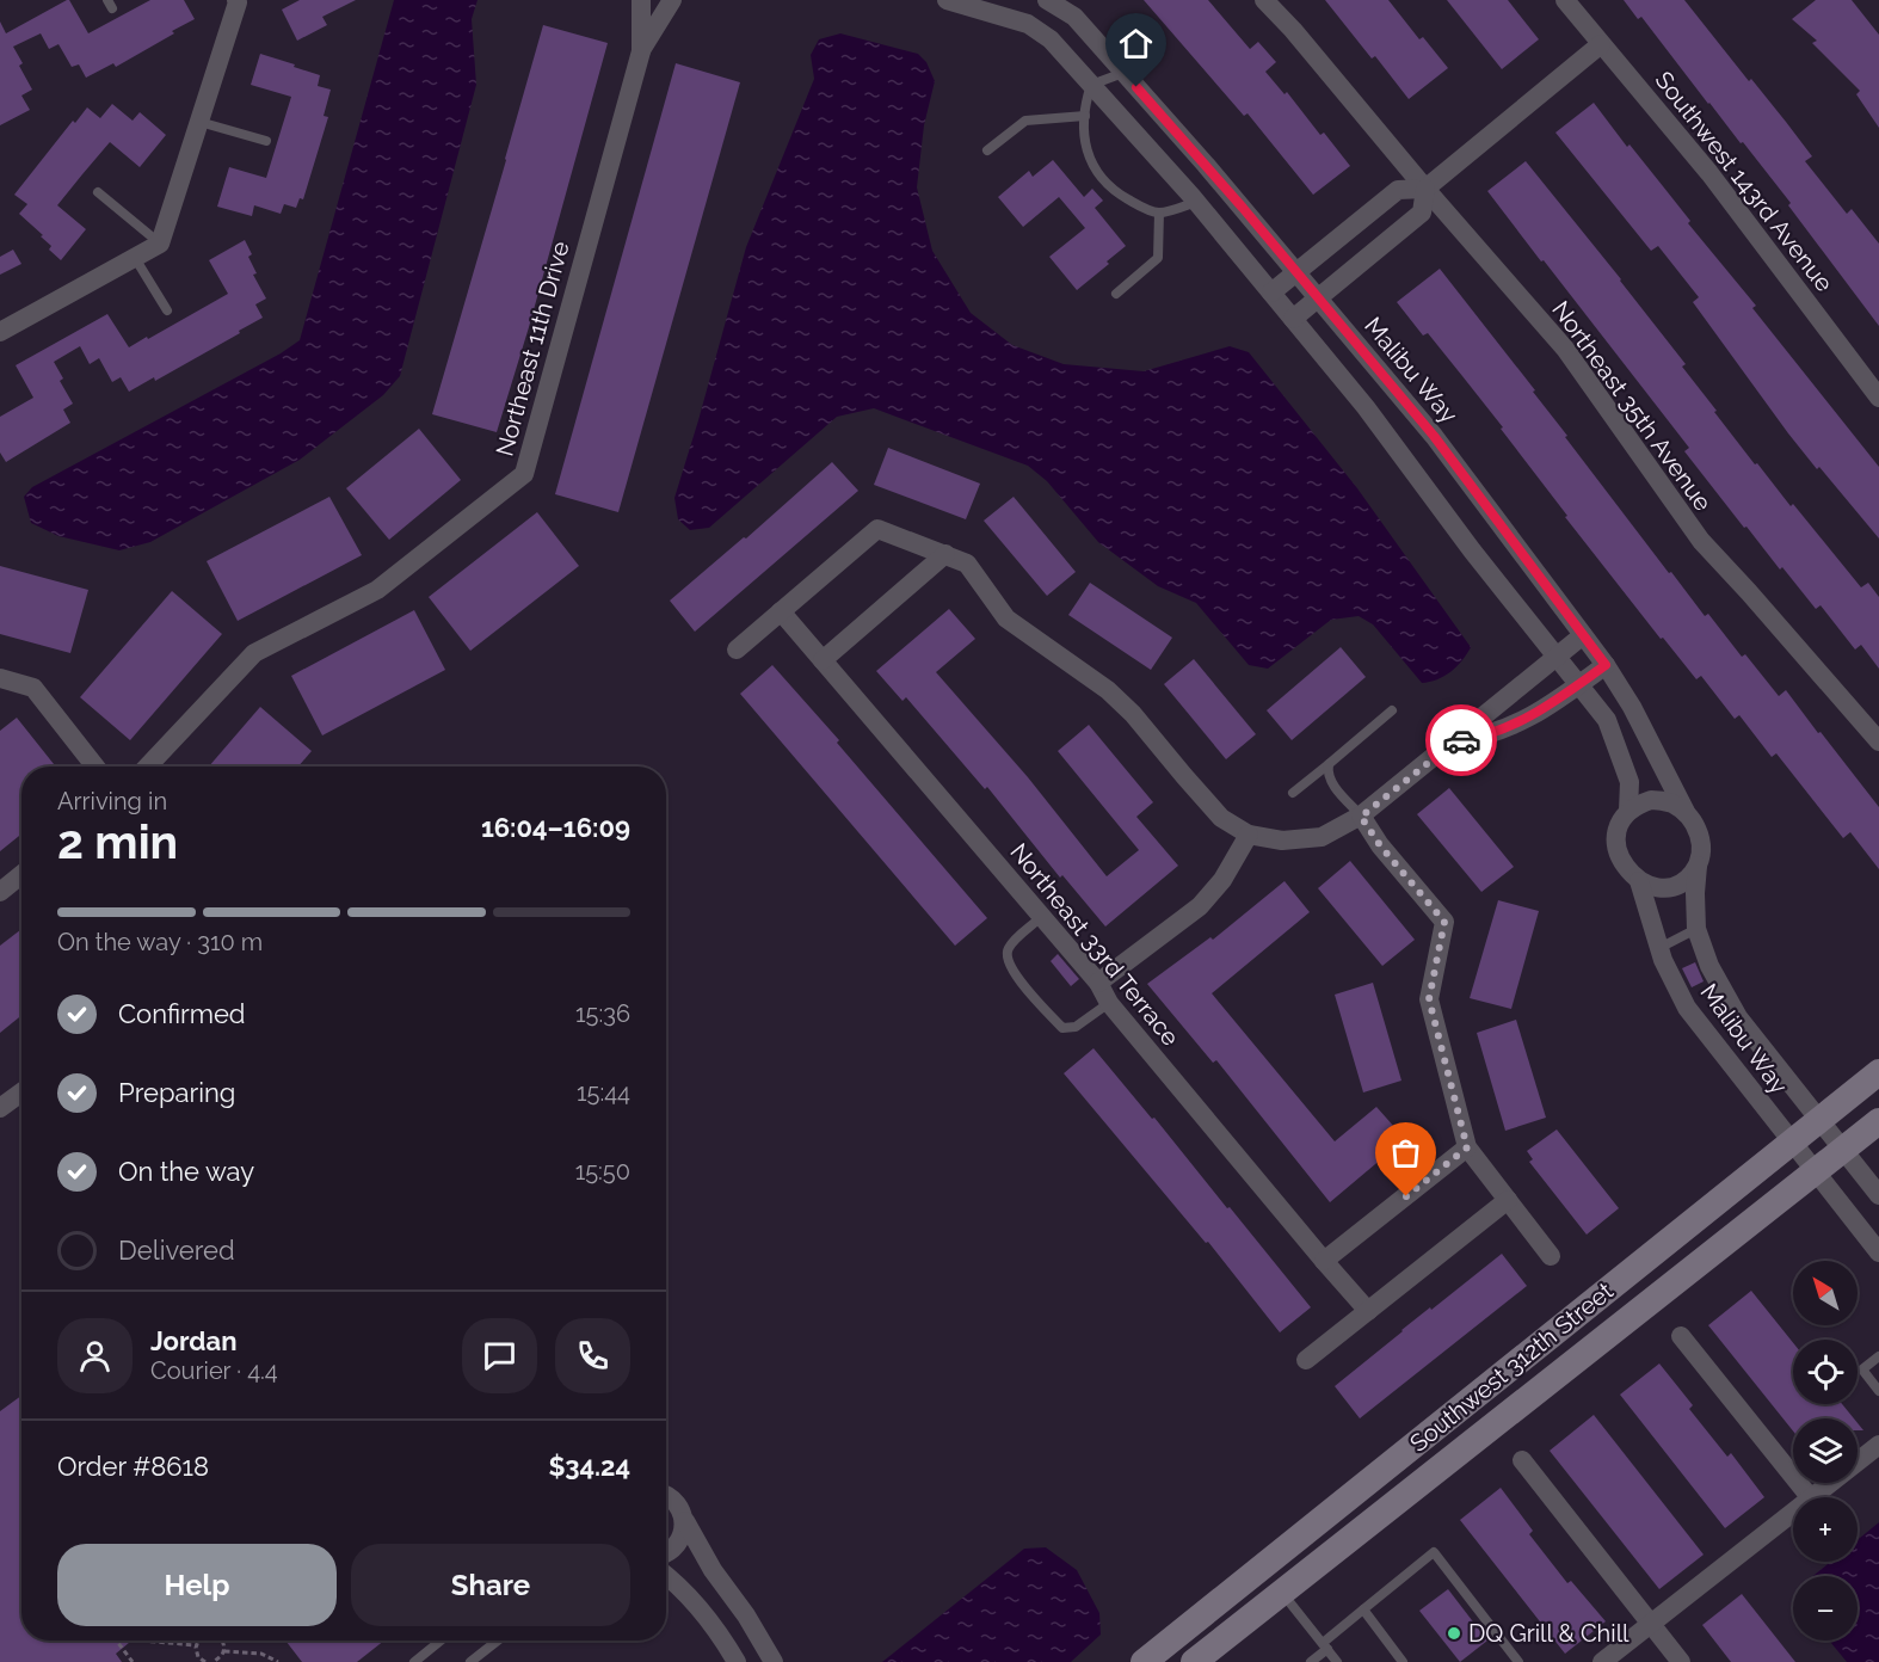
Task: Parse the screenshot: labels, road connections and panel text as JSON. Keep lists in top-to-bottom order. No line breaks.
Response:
{"streets":{"main road":["Southwest 312th Street"],"street":["Southwest 143rd Avenue","Northeast 11th Drive","Malibu Way","Northeast 35th Avenue","Northeast 33rd Terrace"]},"crossings":[["Malibu Way","Southwest 312th Street"]],"places":["DQ Grill & Chill"],"north":"top left","page":{"heading":["2 min","Arriving in","16:04–16:09"],"panel":["Jordan","Courier · 4.4","Order #8618","$34.24"],"bar":"On the way · 310 m","list":[["Confirmed","15:36"],["Preparing","15:44"],["On the way","15:50"],"Delivered"],"map_buttons":["+","−"],"buttons":["Help","Share"]}}
